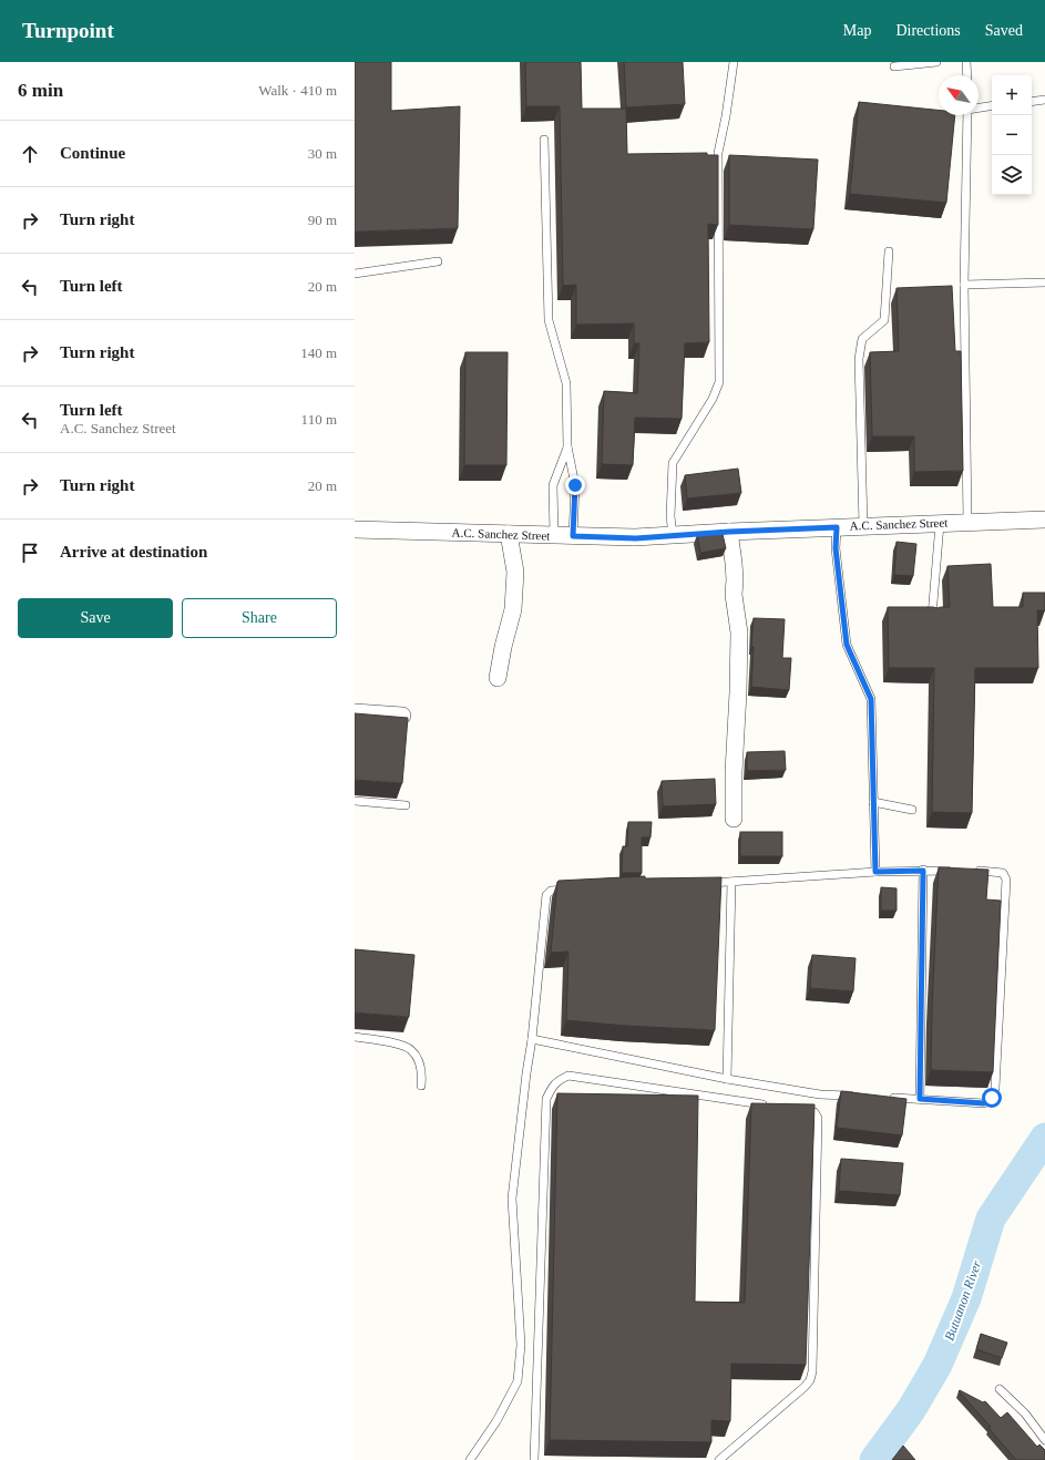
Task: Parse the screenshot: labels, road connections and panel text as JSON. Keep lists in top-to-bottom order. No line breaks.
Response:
{"streets":{"street":["A.C. Sanchez Street"]},"water":["Butuanon River"],"north":"top left","page":{"header":"Turnpoint","nav":["Map","Directions","Saved"],"heading":["6 min","Walk · 410 m"],"map_buttons":["+","−"],"list":[["Continue","30 m"],["Turn right","90 m"],["Turn left","20 m"],["Turn right","140 m"],["Turn left","A.C. Sanchez Street","110 m"],["Turn right","20 m"],"Arrive at destination"],"buttons":["Save","Share"]}}
